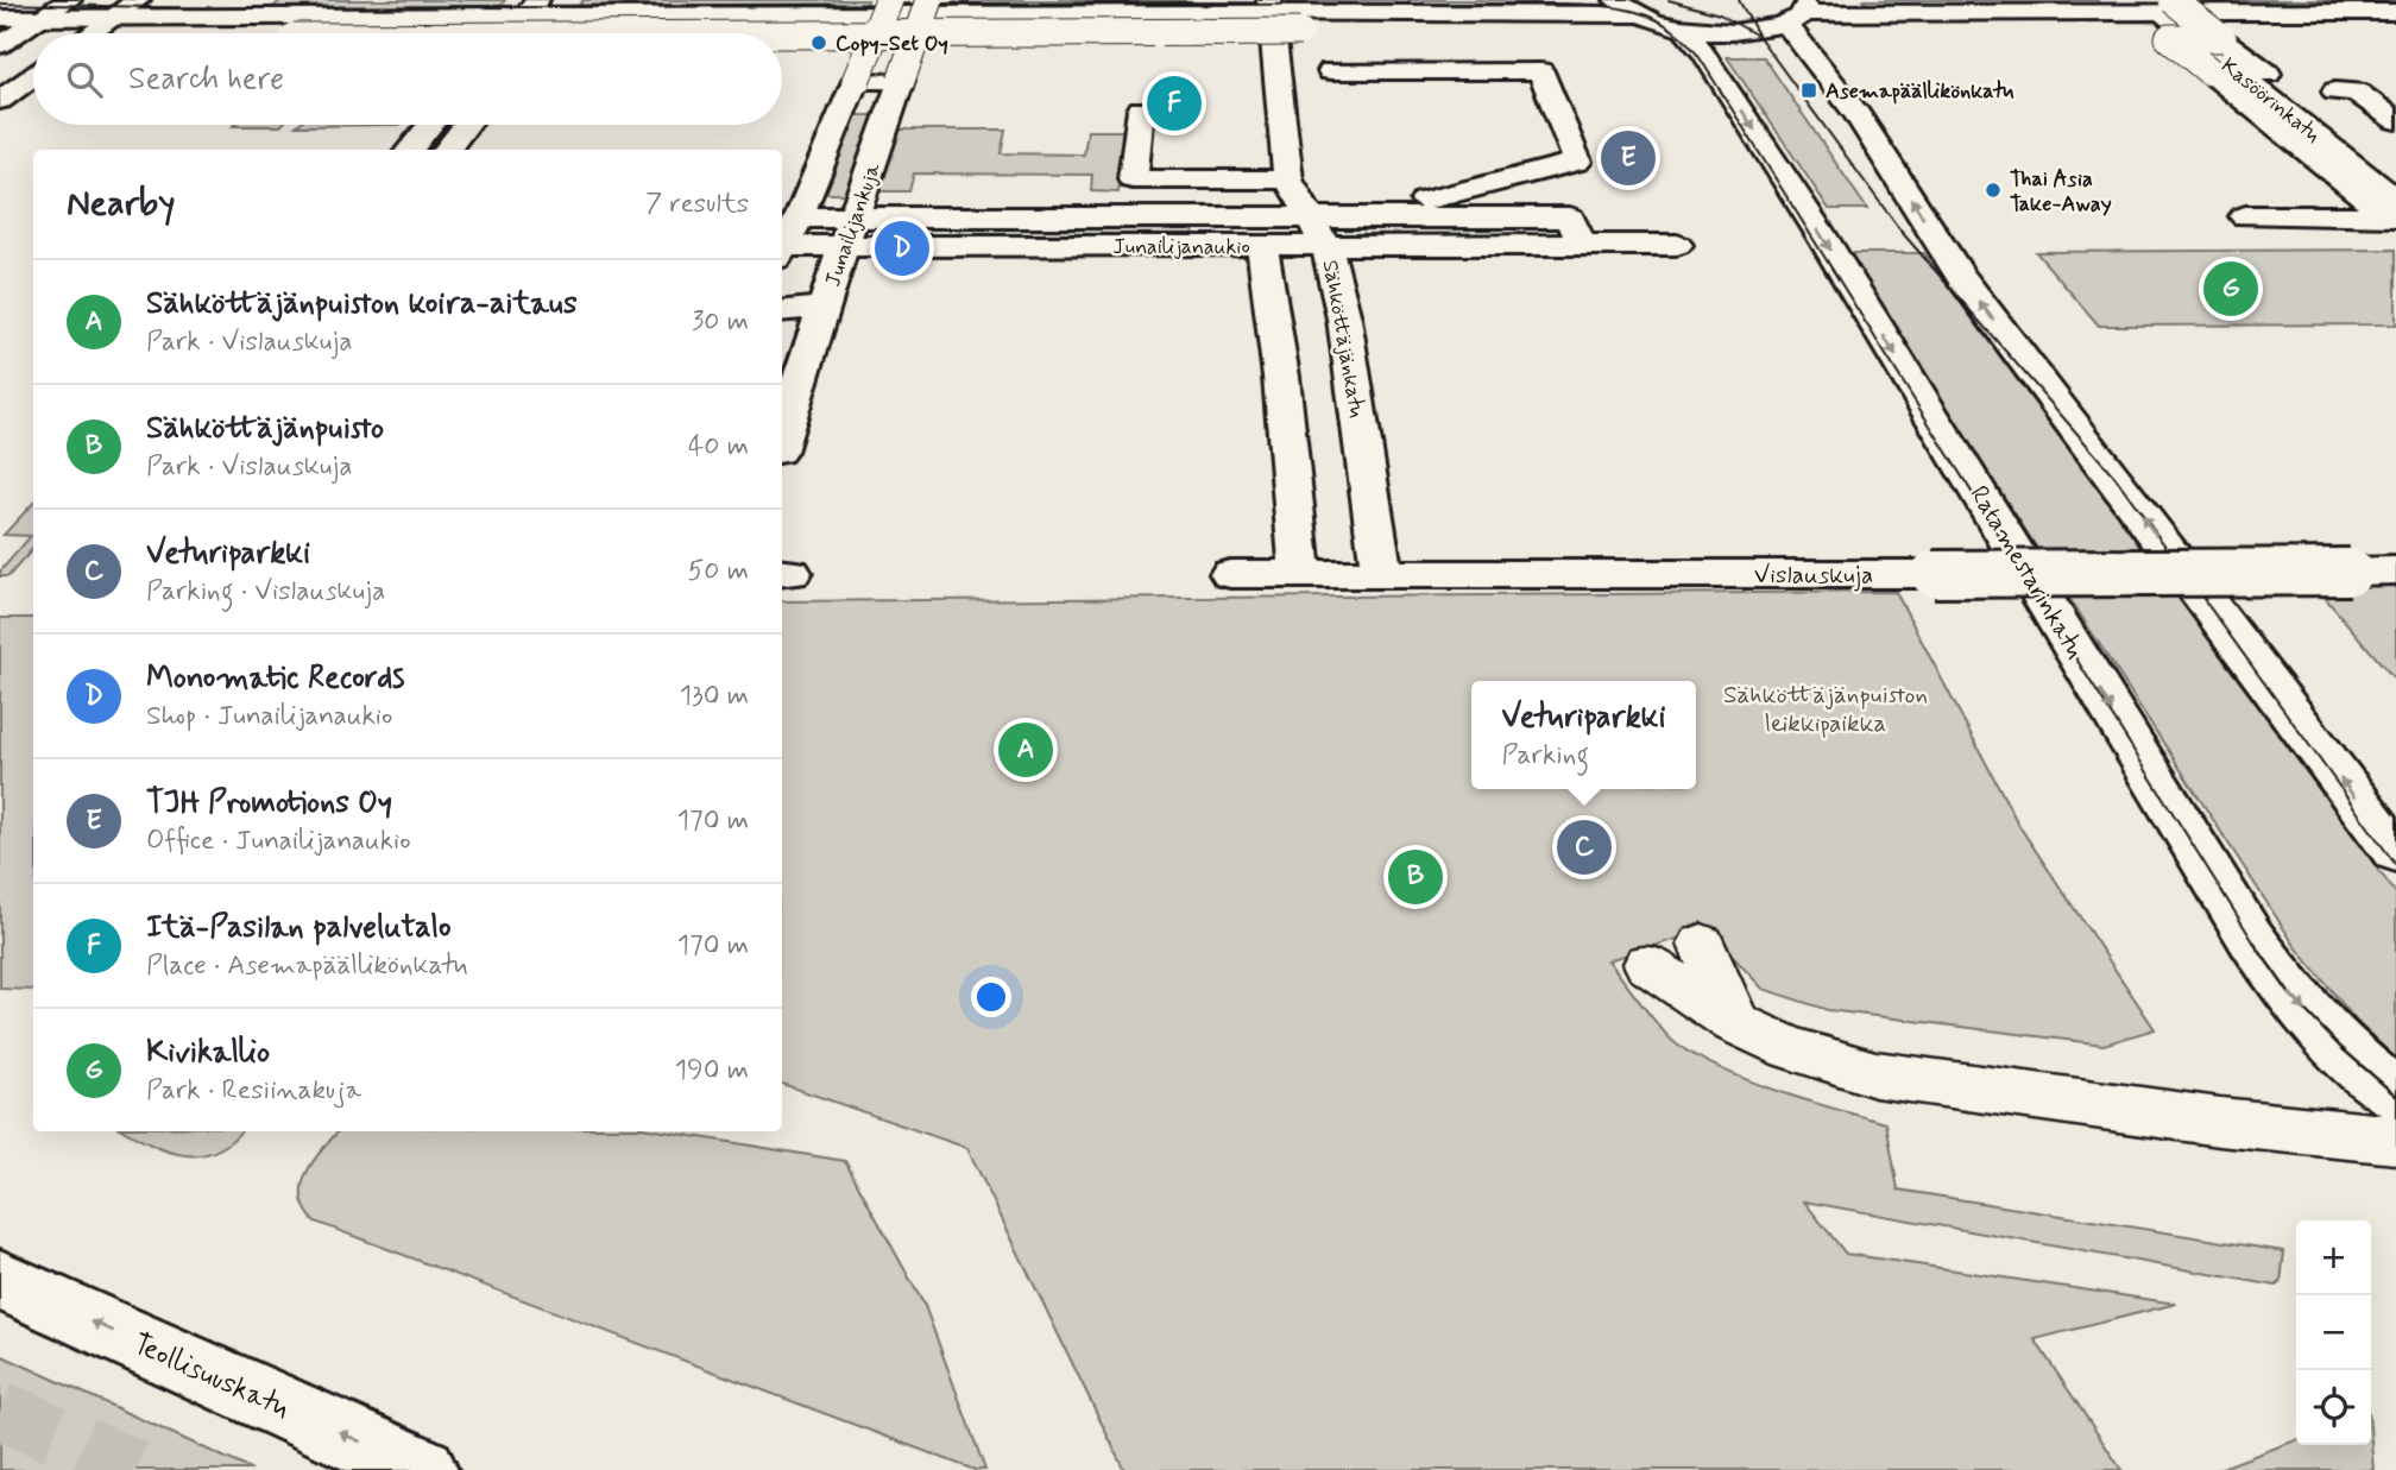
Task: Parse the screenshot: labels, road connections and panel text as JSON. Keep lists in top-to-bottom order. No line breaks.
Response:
{"streets":{"street":["Kasöörinkatu","Junailijankuja","Junailijanaukio","Sähköttäjänkatu","Ratamestarinkatu","Vislauskuja","Teollisuuskatu"]},"crossings":[["Junailijankuja","Junailijanaukio"],["Junailijanaukio","Sähköttäjänkatu"],["Sähköttäjänkatu","Vislauskuja"]],"one_way":["Teollisuuskatu"],"parks":["Sähköttäjänpuiston leikkipaikka"],"places":{"other":["Copy-Set Oy","Thai Asia Take-Away"],"transit":["Asemapäällikönkatu"]},"page":{"search":"Search here","pins":["F","E","D","G","A","C","B"],"heading":["Nearby","7 results"],"list":[{"mark":"A","name":"Sähköttäjänpuiston koira-aitaus","note":"Park · Vislauskuja","value":"30 m"},{"mark":"B","name":"Sähköttäjänpuisto","note":"Park · Vislauskuja","value":"40 m"},{"mark":"C","name":"Veturiparkki","note":"Parking · Vislauskuja","value":"50 m"},{"mark":"D","name":"Monomatic Records","note":"Shop · Junailijanaukio","value":"130 m"},{"mark":"E","name":"TJH Promotions Oy","note":"Office · Junailijanaukio","value":"170 m"},{"mark":"F","name":"Itä-Pasilan palvelutalo","note":"Place · Asemapäällikönkatu","value":"170 m"},{"mark":"G","name":"Kivikallio","note":"Park · Resiinakuja","value":"190 m"}],"popup":["Veturiparkki","Parking"],"map_buttons":["+","−"]}}
